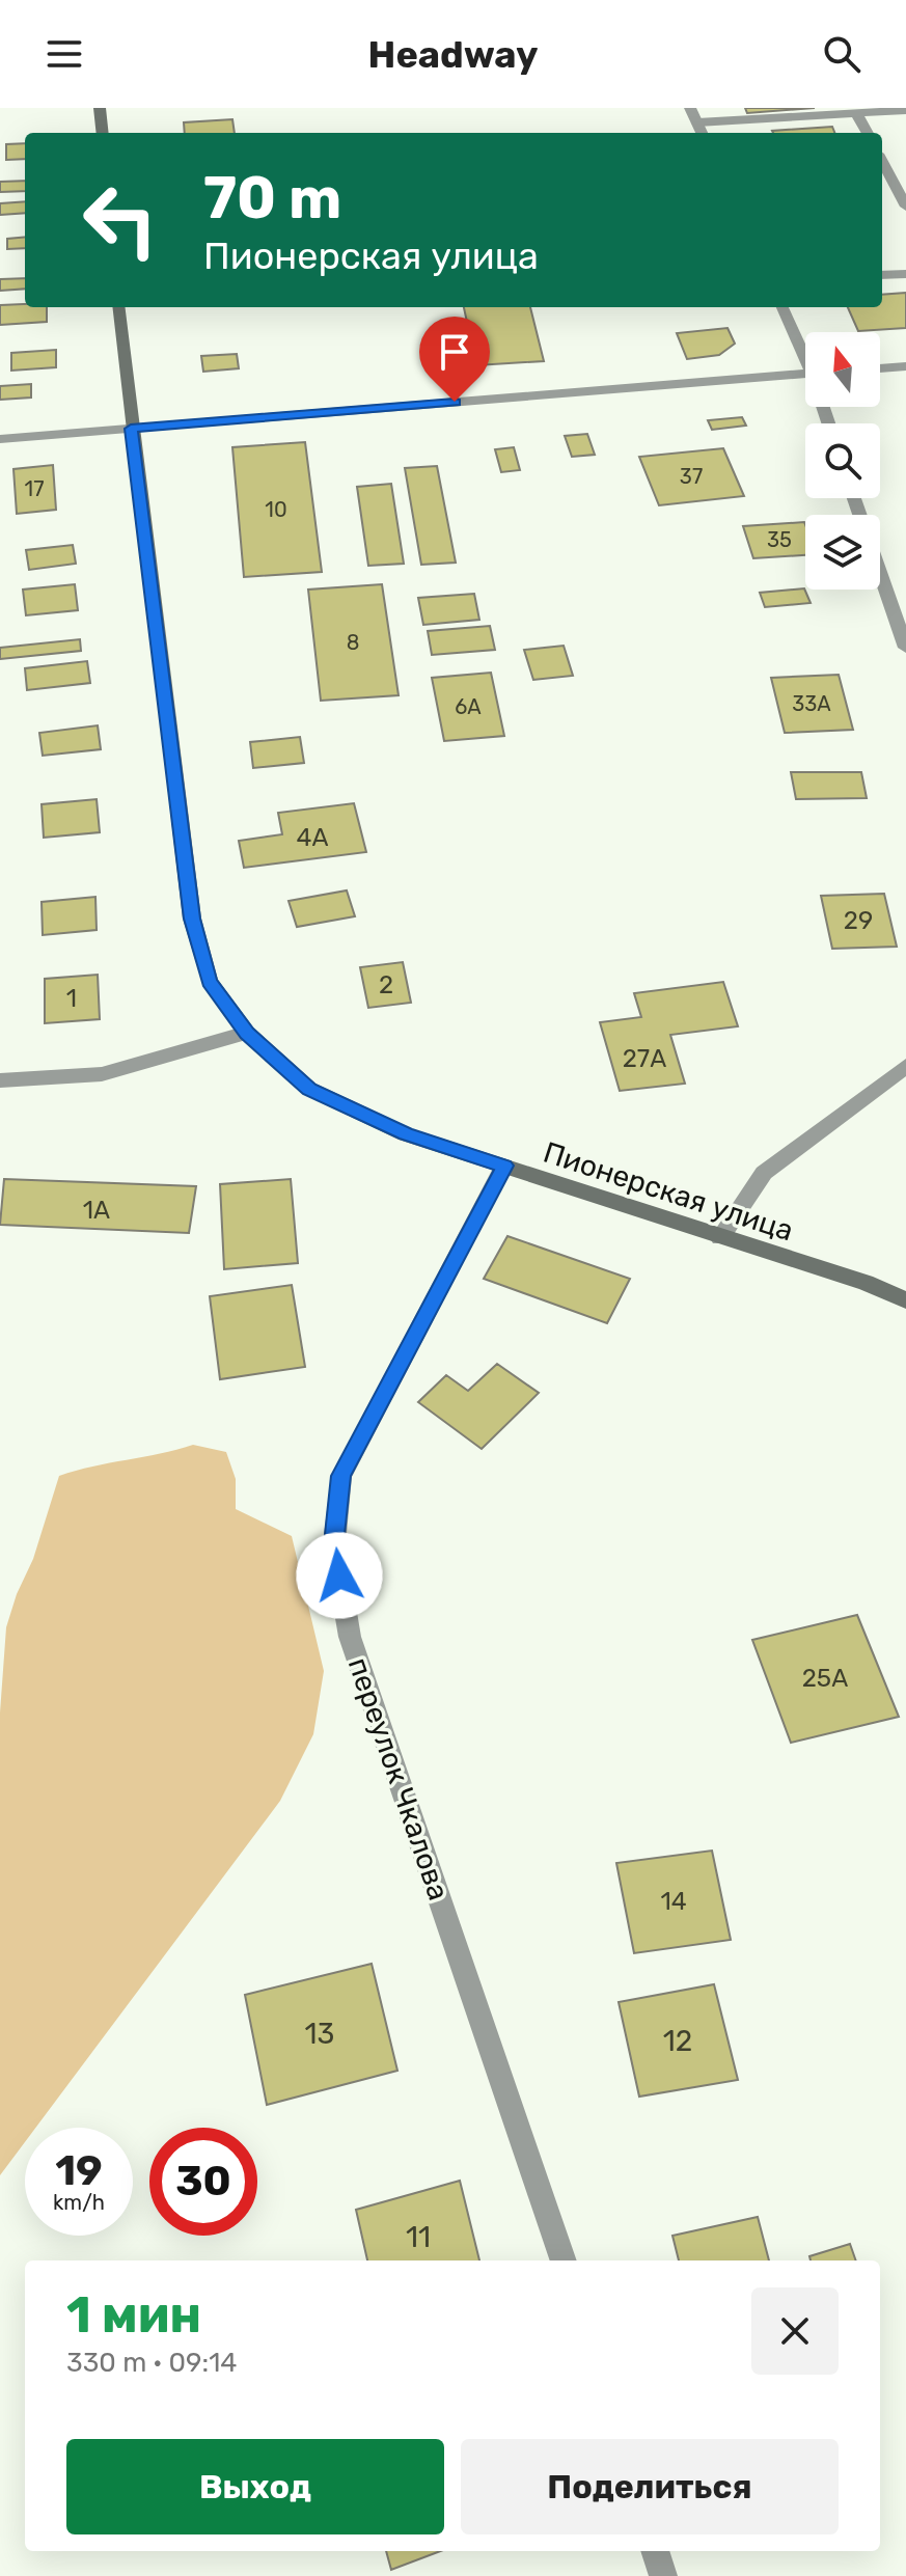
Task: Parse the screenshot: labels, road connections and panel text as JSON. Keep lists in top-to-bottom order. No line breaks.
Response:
{"streets":{"main road":["Пионерская улица"],"street":["переулок Чкалова"]},"crossings":[["Пионерская улица","переулок Чкалова"]],"house_numbers":["37","17","10","35","8","33А","6А","4А","29","2","1","27А","1А","25А","14","13","12","11"],"north":"top","page":{"header":"Headway","turn":["70 m","Пионерская улица"],"speed":"19 km/h","limit":"30","heading":["1 мин","330 m · 09:14"],"buttons":["Выход","Поделиться"]}}
